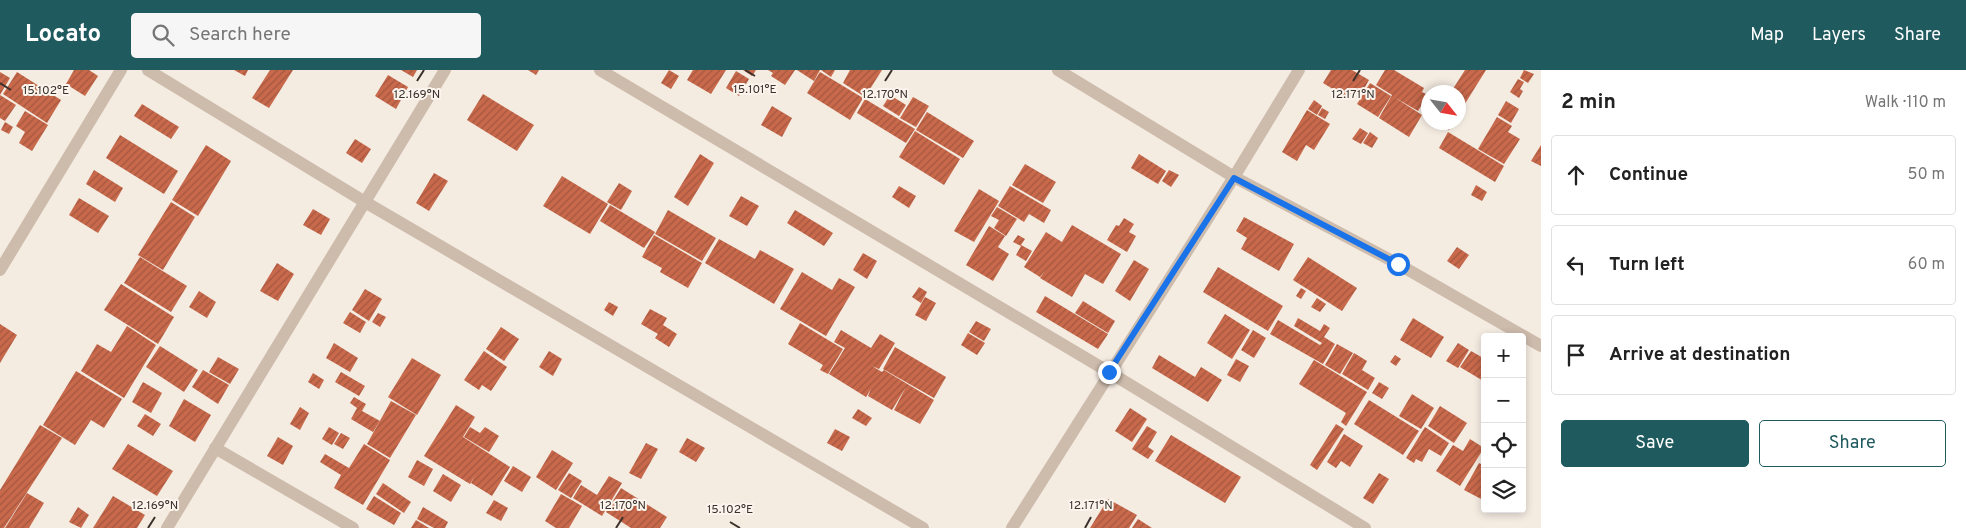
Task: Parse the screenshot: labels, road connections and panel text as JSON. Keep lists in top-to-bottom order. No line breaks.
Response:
{"north":"bottom right","page":{"header":"Locato","search":"Search here","nav":["Map","Layers","Share"],"heading":["2 min","Walk · 110 m"],"list":[["Continue","50 m"],["Turn left","60 m"],"Arrive at destination"],"map_buttons":["+","−"],"buttons":["Save","Share"]},"coordinates":["15.101°E","15.102°E","12.169°N","12.170°N","12.171°N"]}
